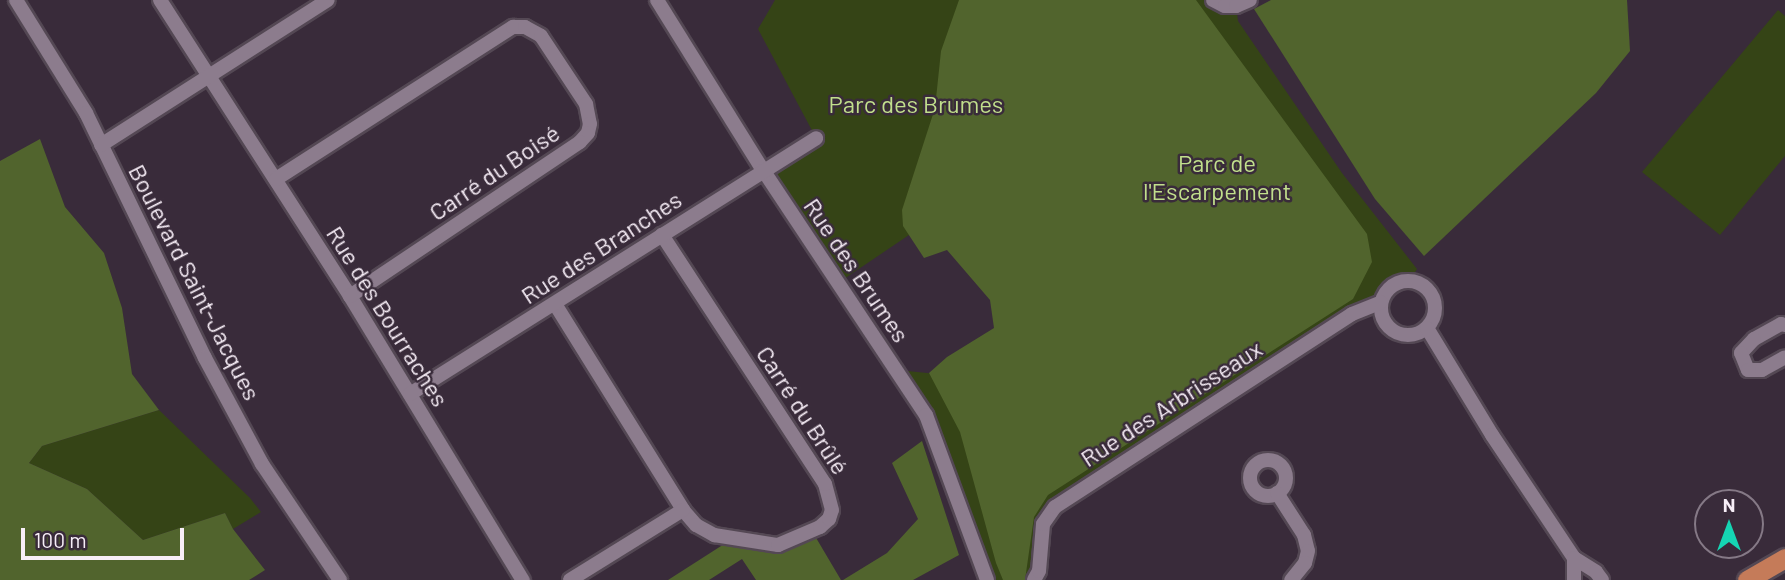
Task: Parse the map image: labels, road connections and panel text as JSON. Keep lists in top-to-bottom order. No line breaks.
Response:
{"streets":{"street":["Carré du Boisé","Rue des Branches","Rue des Brumes","Boulevard Saint-Jacques","Rue des Bourraches","Rue des Arbrisseaux","Carré du Brûlé"]},"crossings":[["Carré du Boisé","Rue des Bourraches"],["Rue des Branches","Rue des Brumes"],["Rue des Branches","Rue des Bourraches"],["Rue des Branches","Carré du Brûlé"]],"parks":["Parc des Brumes","Parc de l'Escarpement"],"scale_bar":"100 m","north":"top"}
